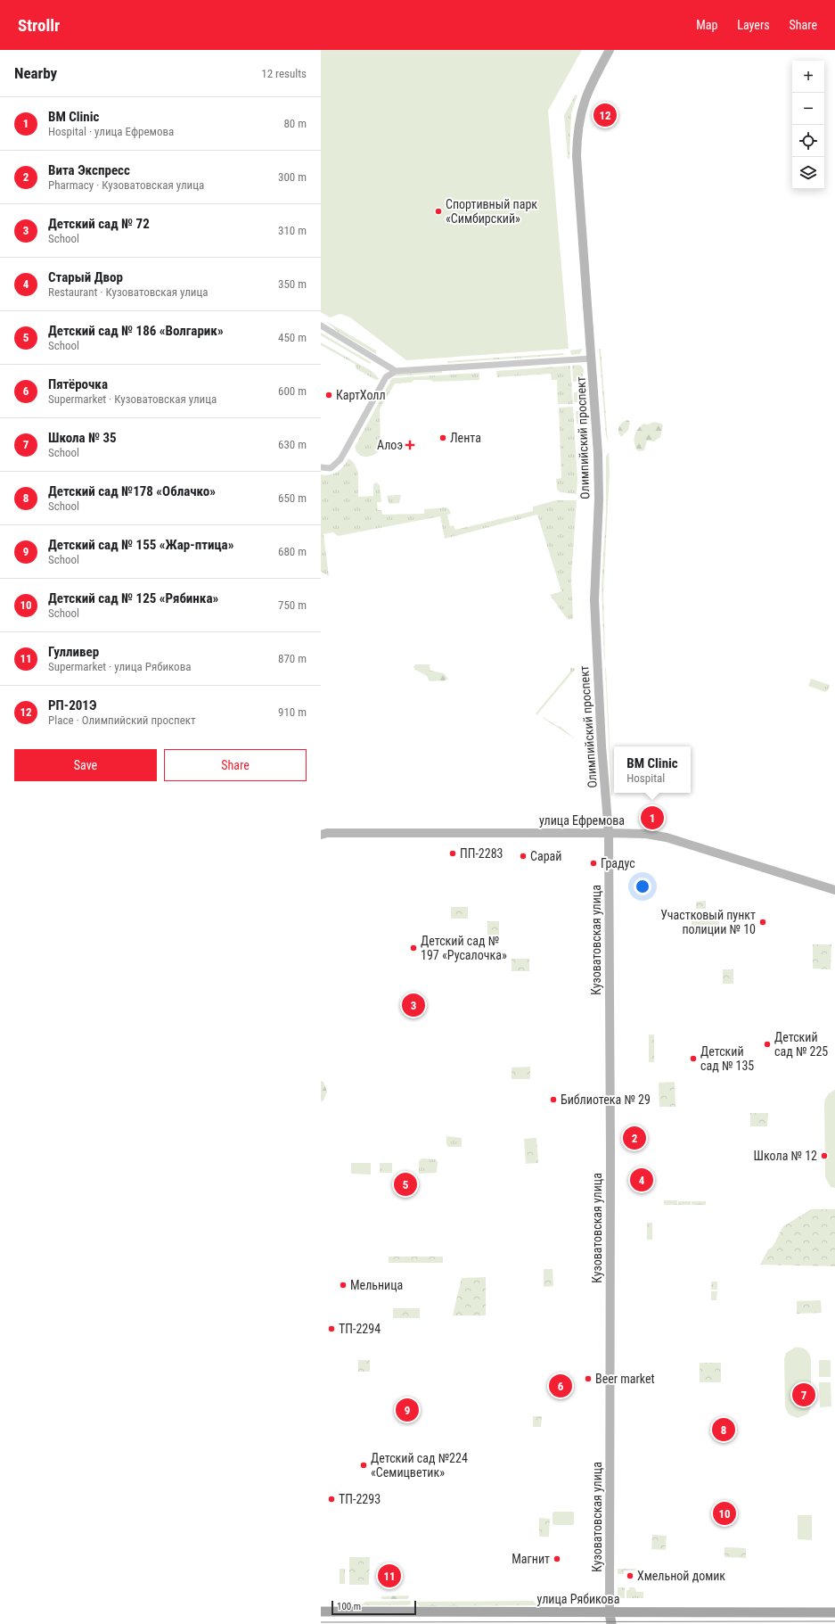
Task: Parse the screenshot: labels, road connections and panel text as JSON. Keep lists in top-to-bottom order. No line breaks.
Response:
{"streets":{"main road":["Кузоватовская улица","улица Рябикова"],"street":["Олимпийский проспект","улица Ефремова"]},"crossings":[["Олимпийский проспект","улица Ефремова"],["Олимпийский проспект","Кузоватовская улица"],["улица Ефремова","Кузоватовская улица"],["Кузоватовская улица","улица Рябикова"]],"places":{"other":["Спортивный парк «Симбирский»","КартХолл","Лента","ПП-2283","Сарай","Градус","Участковый пункт полиции № 10","Детский сад № 197 «Русалочка»","Детский сад № 225","Детский сад № 135","Библиотека № 29","Школа № 12","Мельница","ТП-2294","Beer market","Детский сад №224 «Семицветик»","ТП-2293","Магнит","Хмельной домик"],"health":["Алоэ"]},"scale_bar":"100 m","page":{"header":"Strollr","nav":["Map","Layers","Share"],"heading":["Nearby","12 results"],"map_buttons":["+","−"],"list":[{"mark":"1","name":"BM Clinic","note":"Hospital · улица Ефремова","value":"80 m"},{"mark":"2","name":"Вита Экспресс","note":"Pharmacy · Кузоватовская улица","value":"300 m"},{"mark":"3","name":"Детский сад № 72","note":"School","value":"310 m"},{"mark":"4","name":"Старый Двор","note":"Restaurant · Кузоватовская улица","value":"350 m"},{"mark":"5","name":"Детский сад № 186 «Волгарик»","note":"School","value":"450 m"},{"mark":"6","name":"Пятёрочка","note":"Supermarket · Кузоватовская улица","value":"600 m"},{"mark":"7","name":"Школа № 35","note":"School","value":"630 m"},{"mark":"8","name":"Детский сад №178 «Облачко»","note":"School","value":"650 m"},{"mark":"9","name":"Детский сад № 155 «Жар-птица»","note":"School","value":"680 m"},{"mark":"10","name":"Детский сад № 125 «Рябинка»","note":"School","value":"750 m"},{"mark":"11","name":"Гулливер","note":"Supermarket · улица Рябикова","value":"870 m"},{"mark":"12","name":"РП-201Э","note":"Place · Олимпийский проспект","value":"910 m"}],"pins":["12","1","3","2","4","5","6","7","9","8","10","11"],"buttons":["Save","Share"],"popup":["BM Clinic","Hospital"],"scale":"100 m"}}
